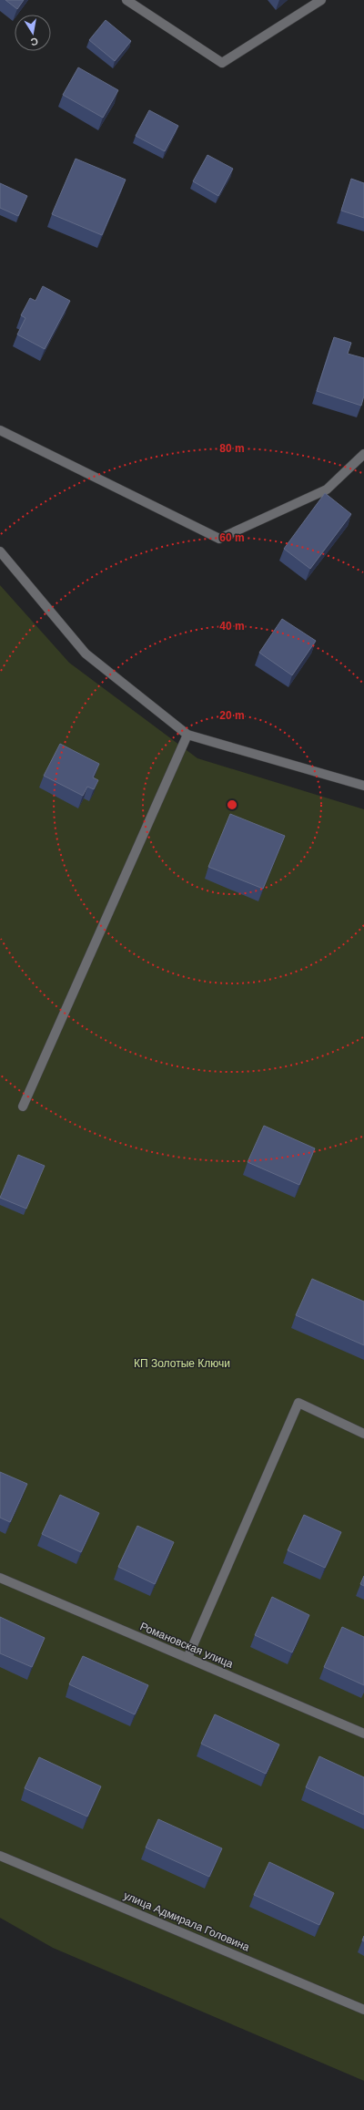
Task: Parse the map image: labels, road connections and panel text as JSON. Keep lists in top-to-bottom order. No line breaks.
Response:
{"streets":{"street":["Романовская улица","улица Адмирала Головина"]},"parks":["КП Золотые Ключи"],"north":"bottom","rings":["80 m","60 m","40 m","20 m"]}
